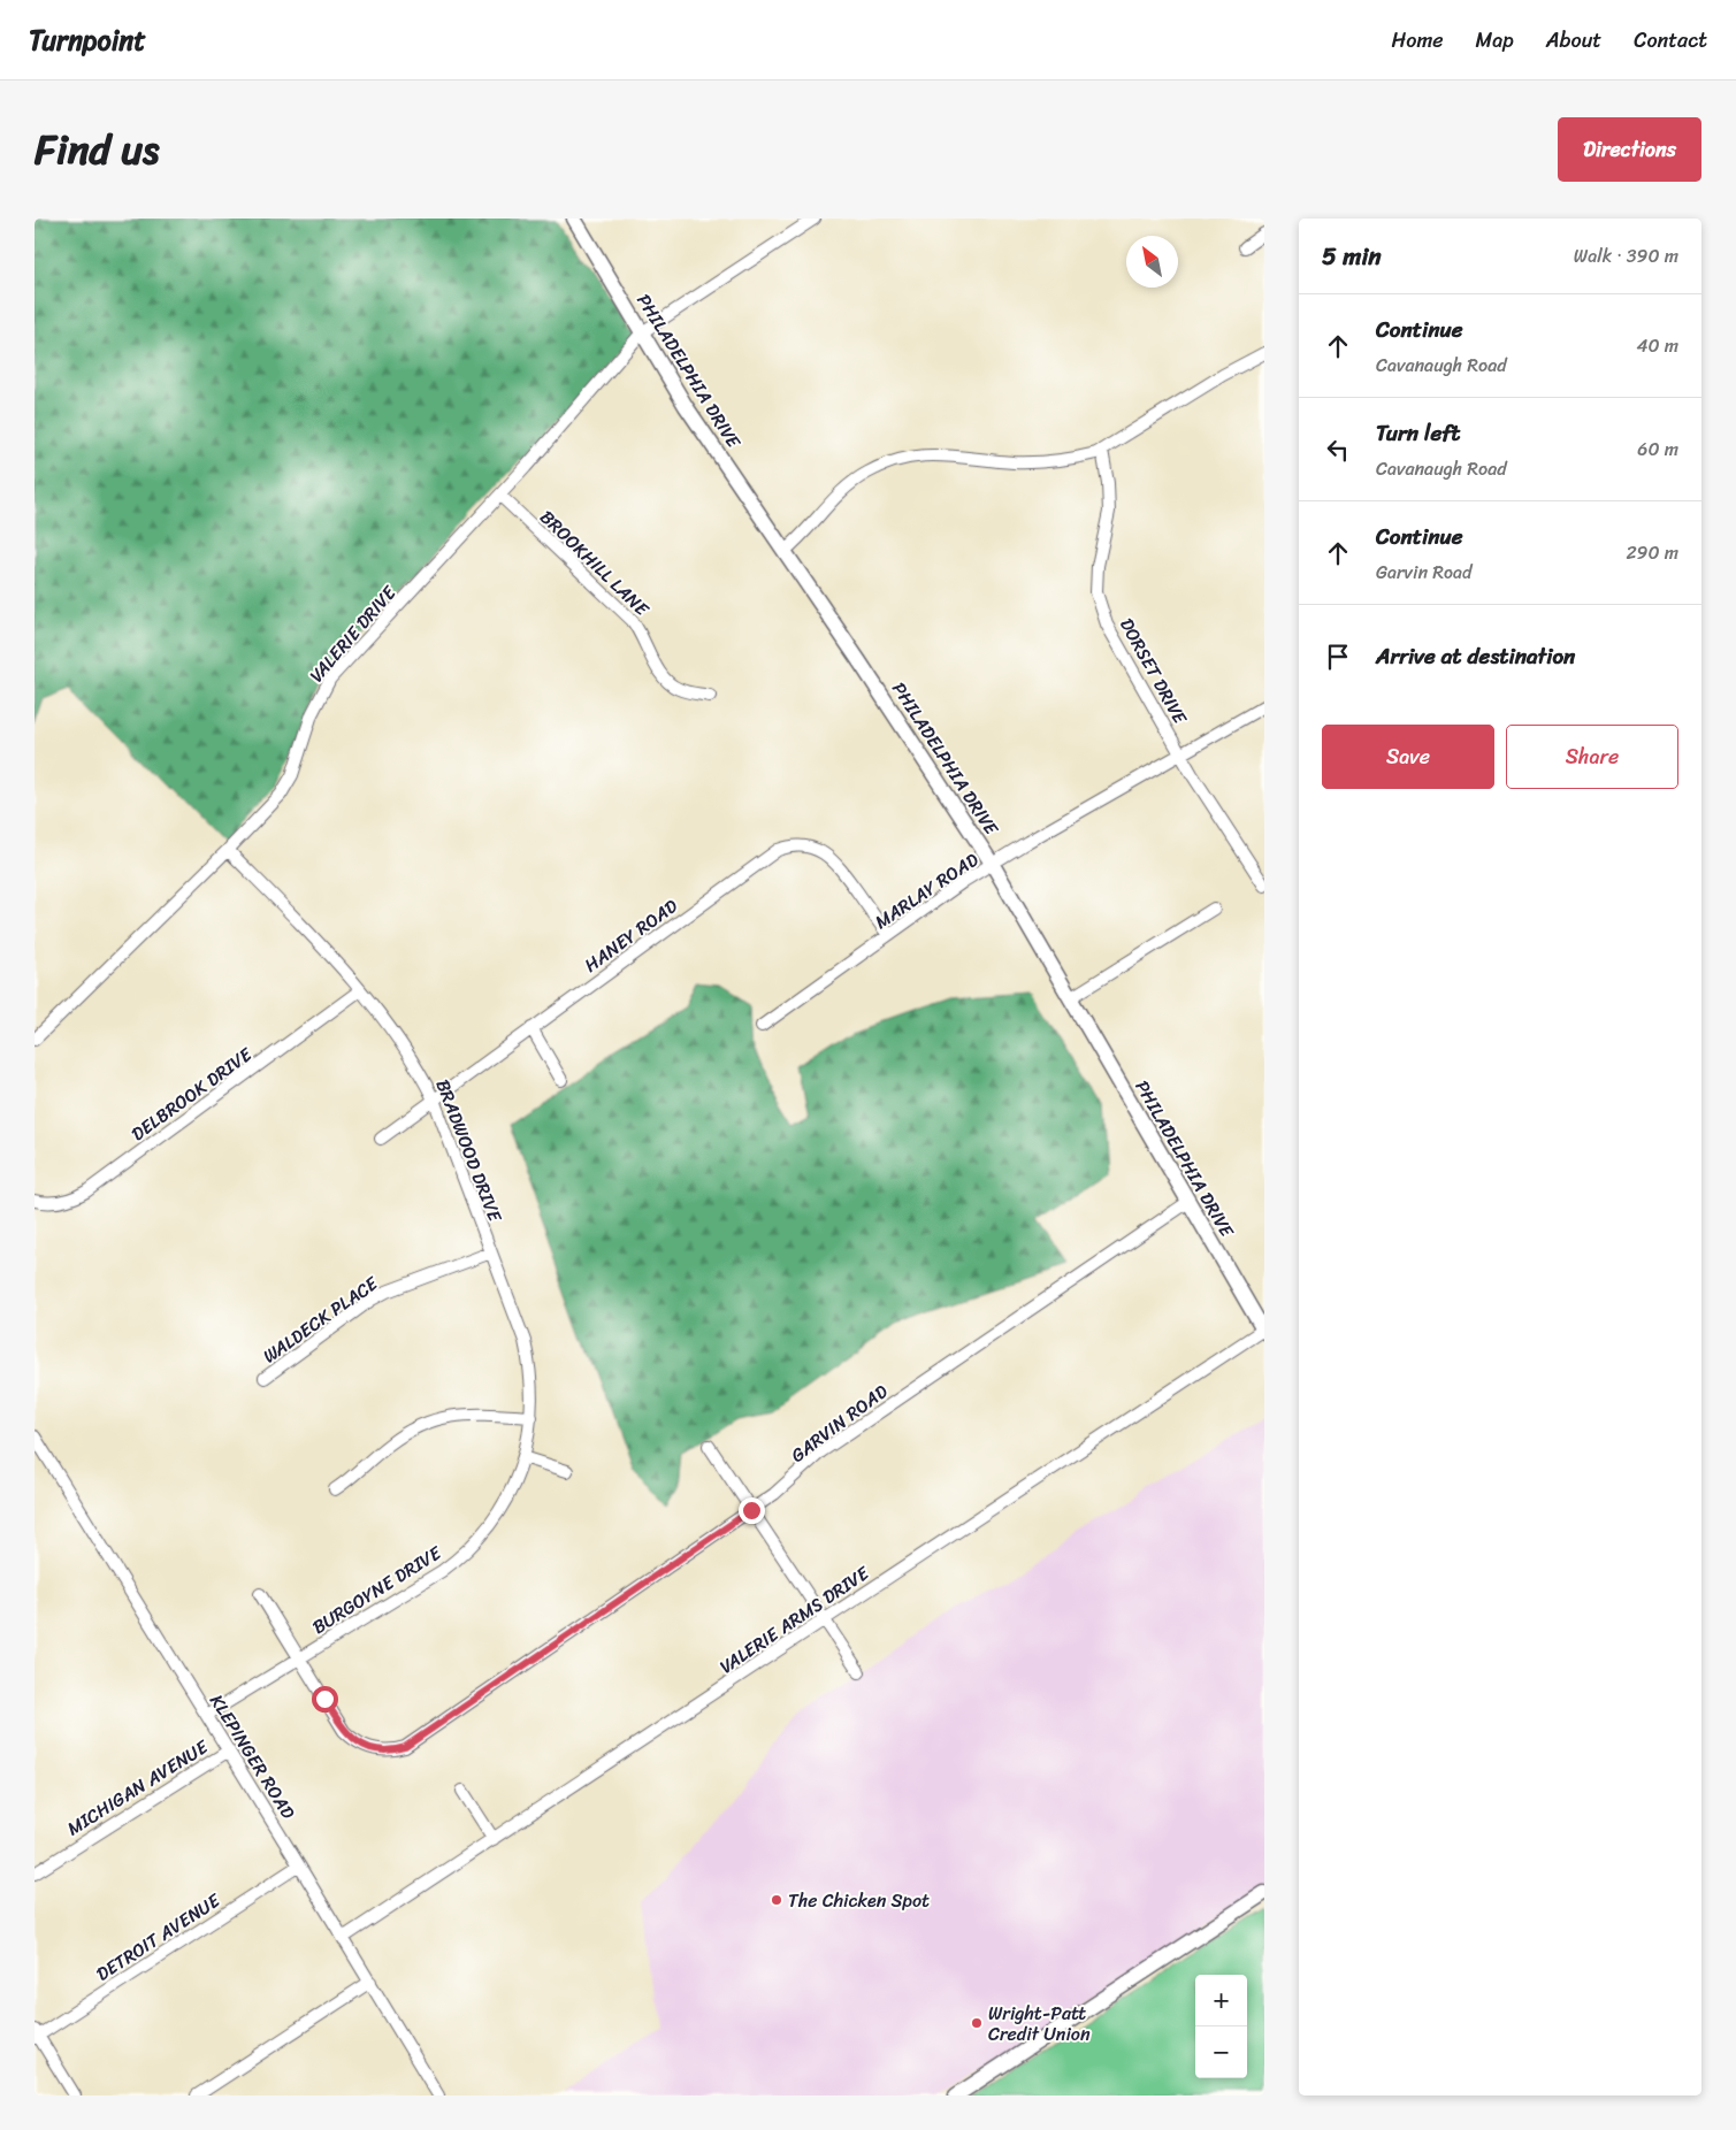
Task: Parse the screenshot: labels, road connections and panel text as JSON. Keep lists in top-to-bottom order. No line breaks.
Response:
{"streets":{"main road":["PHILADELPHIA DRIVE"],"street":["BROOKHILL LANE","VALERIE DRIVE","DORSET DRIVE","MARLAY ROAD","HANEY ROAD","DELBROOK DRIVE","BRADWOOD DRIVE","WALDECK PLACE","GARVIN ROAD","BURGOYNE DRIVE","VALERIE ARMS DRIVE","KLEPINGER ROAD","MICHIGAN AVENUE","DETROIT AVENUE"]},"crossings":[["PHILADELPHIA DRIVE","VALERIE DRIVE"],["PHILADELPHIA DRIVE","MARLAY ROAD"],["PHILADELPHIA DRIVE","GARVIN ROAD"],["PHILADELPHIA DRIVE","VALERIE ARMS DRIVE"],["BROOKHILL LANE","VALERIE DRIVE"],["VALERIE DRIVE","BRADWOOD DRIVE"],["DORSET DRIVE","MARLAY ROAD"],["MARLAY ROAD","HANEY ROAD"],["HANEY ROAD","BRADWOOD DRIVE"],["DELBROOK DRIVE","BRADWOOD DRIVE"],["BRADWOOD DRIVE","WALDECK PLACE"],["BRADWOOD DRIVE","BURGOYNE DRIVE"],["GARVIN ROAD","BURGOYNE DRIVE"],["BURGOYNE DRIVE","KLEPINGER ROAD"],["VALERIE ARMS DRIVE","KLEPINGER ROAD"],["KLEPINGER ROAD","MICHIGAN AVENUE"],["KLEPINGER ROAD","DETROIT AVENUE"]],"places":["The Chicken Spot","Wright-Patt Credit Union"],"north":"top left","page":{"header":"Turnpoint","nav":["Home","Map","About","Contact"],"title":"Find us","buttons":["Directions",["Save","Share"]],"heading":["5 min","Walk · 390 m"],"list":[["Continue","Cavanaugh Road","40 m"],["Turn left","Cavanaugh Road","60 m"],["Continue","Garvin Road","290 m"],"Arrive at destination"],"map_buttons":["+","−"]}}
